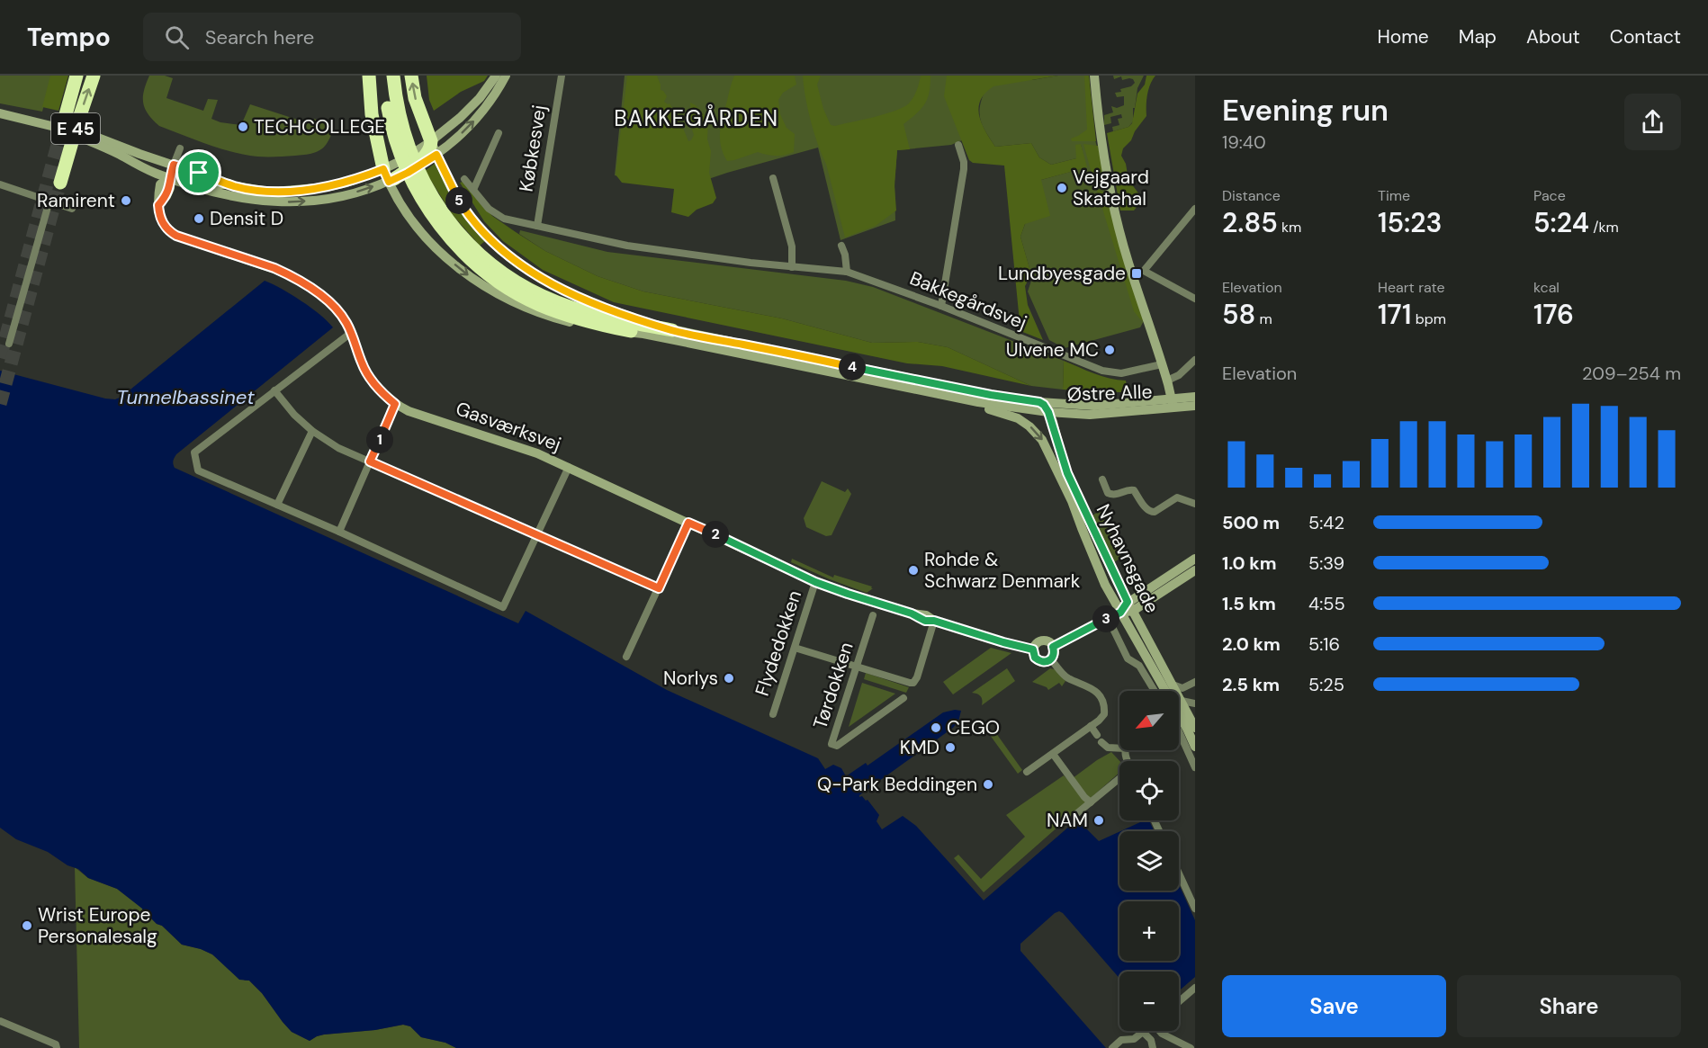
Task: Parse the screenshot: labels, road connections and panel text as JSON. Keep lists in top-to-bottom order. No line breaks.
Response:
{"streets":{"highway":["E 45"],"street":["Købkesvej","Bakkegårdsvej","Østre Alle","Gasværksvej","Nyhavnsgade","Flydedokken","Tørdokken"]},"crossings":[["Købkesvej","Bakkegårdsvej"],["Østre Alle","Nyhavnsgade"],["Gasværksvej","Flydedokken"]],"districts":["BAKKEGÅRDEN"],"water":["Tunnelbassinet"],"places":{"other":["TECHCOLLEGE","Vejgaard Skatehal","Ramirent","Densit D","Ulvene MC","Rohde & Schwarz Denmark","Norlys","CEGO","KMD","Q-Park Beddingen","NAM","Wrist Europe Personalesalg"],"transit":["Lundbyesgade"]},"north":"bottom left","page":{"header":"Tempo","search":"Search here","nav":["Home","Map","About","Contact"],"heading":["Evening run","19:40"],"stats":[["Distance","2.85 km"],["Time","15:23"],["Pace","5:24 /km"],["Elevation","58 m"],["Heart rate","171 bpm"],["kcal","176"]],"pins":["5","4","1","2","3"],"chart":["Elevation","209–254 m"],"list":[{"name":"500 m","note":"5:42"},{"name":"1.0 km","note":"5:39"},{"name":"1.5 km","note":"4:55"},{"name":"2.0 km","note":"5:16"},{"name":"2.5 km","note":"5:25"}],"map_buttons":["+","−"],"buttons":["Save","Share"]}}
